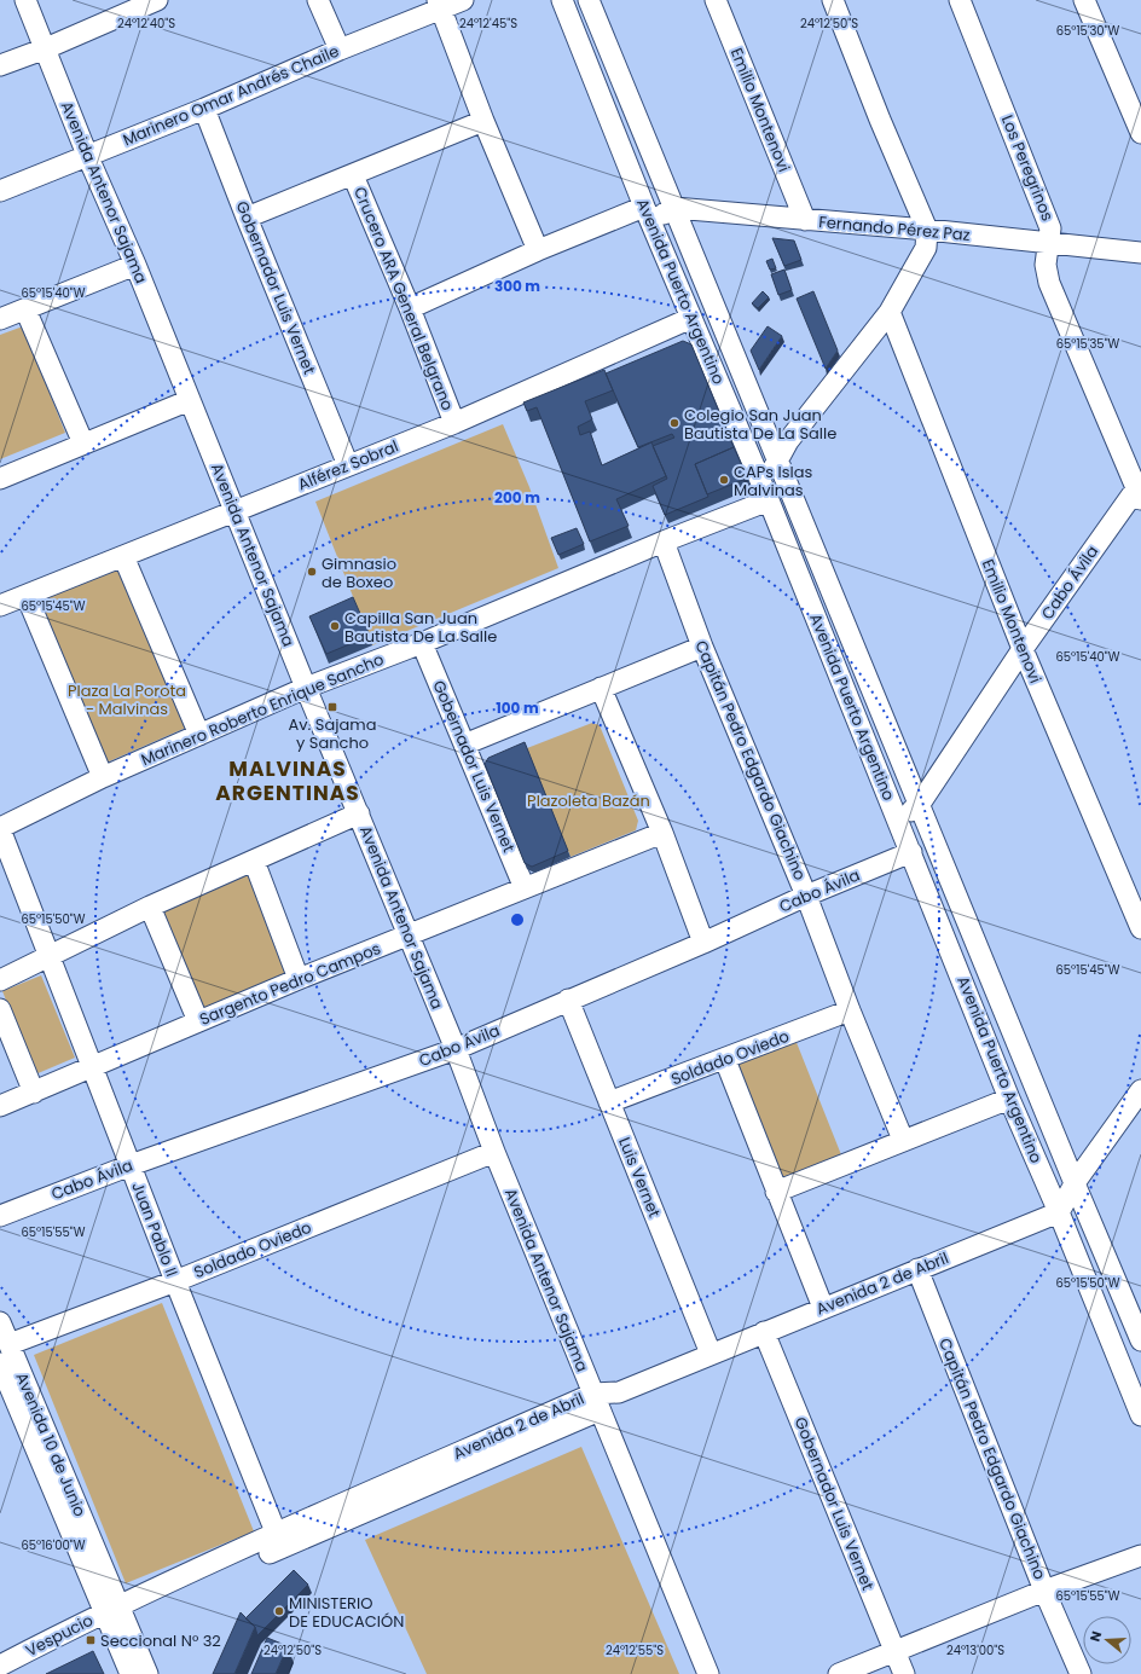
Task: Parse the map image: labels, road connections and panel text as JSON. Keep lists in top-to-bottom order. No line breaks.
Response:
{"streets":{"street":["Marinero Omar Andrés Chaile","Emilio Montenovi","Los Peregrinos","Avenida Antenor Sajama","Fernando Pérez Paz","Gobernador Luis Vernet","Avenida Puerto Argentino","Crucero ARA General Belgrano","Alférez Sobral","Cabo Ávila","Marinero Roberto Enrique Sancho","Capitán Pedro Edgardo Giachino","Sargento Pedro Campos","Soldado Oviedo","Luis Vernet","Juan Pablo II","Avenida 2 de Abril","Avenida 10 de Junio","Vespucio"]},"crossings":[["Marinero Omar Andrés Chaile","Avenida Antenor Sajama"],["Marinero Omar Andrés Chaile","Gobernador Luis Vernet"],["Emilio Montenovi","Fernando Pérez Paz"],["Emilio Montenovi","Cabo Ávila"],["Los Peregrinos","Fernando Pérez Paz"],["Los Peregrinos","Cabo Ávila"],["Avenida Antenor Sajama","Alférez Sobral"],["Avenida Antenor Sajama","Cabo Ávila"],["Avenida Antenor Sajama","Marinero Roberto Enrique Sancho"],["Avenida Antenor Sajama","Sargento Pedro Campos"],["Avenida Antenor Sajama","Soldado Oviedo"],["Avenida Antenor Sajama","Avenida 2 de Abril"],["Fernando Pérez Paz","Avenida Puerto Argentino"],["Gobernador Luis Vernet","Alférez Sobral"],["Gobernador Luis Vernet","Marinero Roberto Enrique Sancho"],["Gobernador Luis Vernet","Sargento Pedro Campos"],["Gobernador Luis Vernet","Avenida 2 de Abril"],["Avenida Puerto Argentino","Alférez Sobral"],["Avenida Puerto Argentino","Cabo Ávila"],["Avenida Puerto Argentino","Marinero Roberto Enrique Sancho"],["Avenida Puerto Argentino","Avenida 2 de Abril"],["Crucero ARA General Belgrano","Alférez Sobral"],["Cabo Ávila","Capitán Pedro Edgardo Giachino"],["Cabo Ávila","Luis Vernet"],["Cabo Ávila","Juan Pablo II"],["Marinero Roberto Enrique Sancho","Capitán Pedro Edgardo Giachino"],["Marinero Roberto Enrique Sancho","Juan Pablo II"],["Capitán Pedro Edgardo Giachino","Soldado Oviedo"],["Capitán Pedro Edgardo Giachino","Avenida 2 de Abril"],["Sargento Pedro Campos","Juan Pablo II"],["Soldado Oviedo","Luis Vernet"],["Soldado Oviedo","Juan Pablo II"],["Soldado Oviedo","Avenida 10 de Junio"],["Luis Vernet","Avenida 2 de Abril"],["Juan Pablo II","Avenida 2 de Abril"],["Avenida 2 de Abril","Avenida 10 de Junio"],["Avenida 2 de Abril","Vespucio"],["Avenida 10 de Junio","Vespucio"]],"districts":["MALVINAS ARGENTINAS"],"parks":["Plaza La Porota - Malvinas","Plazoleta Bazán"],"places":{"other":["Colegio San Juan Bautista De La Salle","CAPs Islas Malvinas","Gimnasio de Boxeo","Capilla San Juan Bautista De La Salle","MINISTERIO DE EDUCACIÓN"],"transit":["Av. Sajama y Sancho","Seccional N° 32"]},"north":"left","coordinates":["24°12'40\"S","24°12'45\"S","24°12'50\"S","65°15'30\"W","65°15'40\"W","65°15'35\"W","65°15'45\"W","65°15'50\"W","65°15'55\"W","65°16'00\"W","24°12'55\"S","24°13'00\"S"],"rings":["300 m","200 m","100 m"]}
